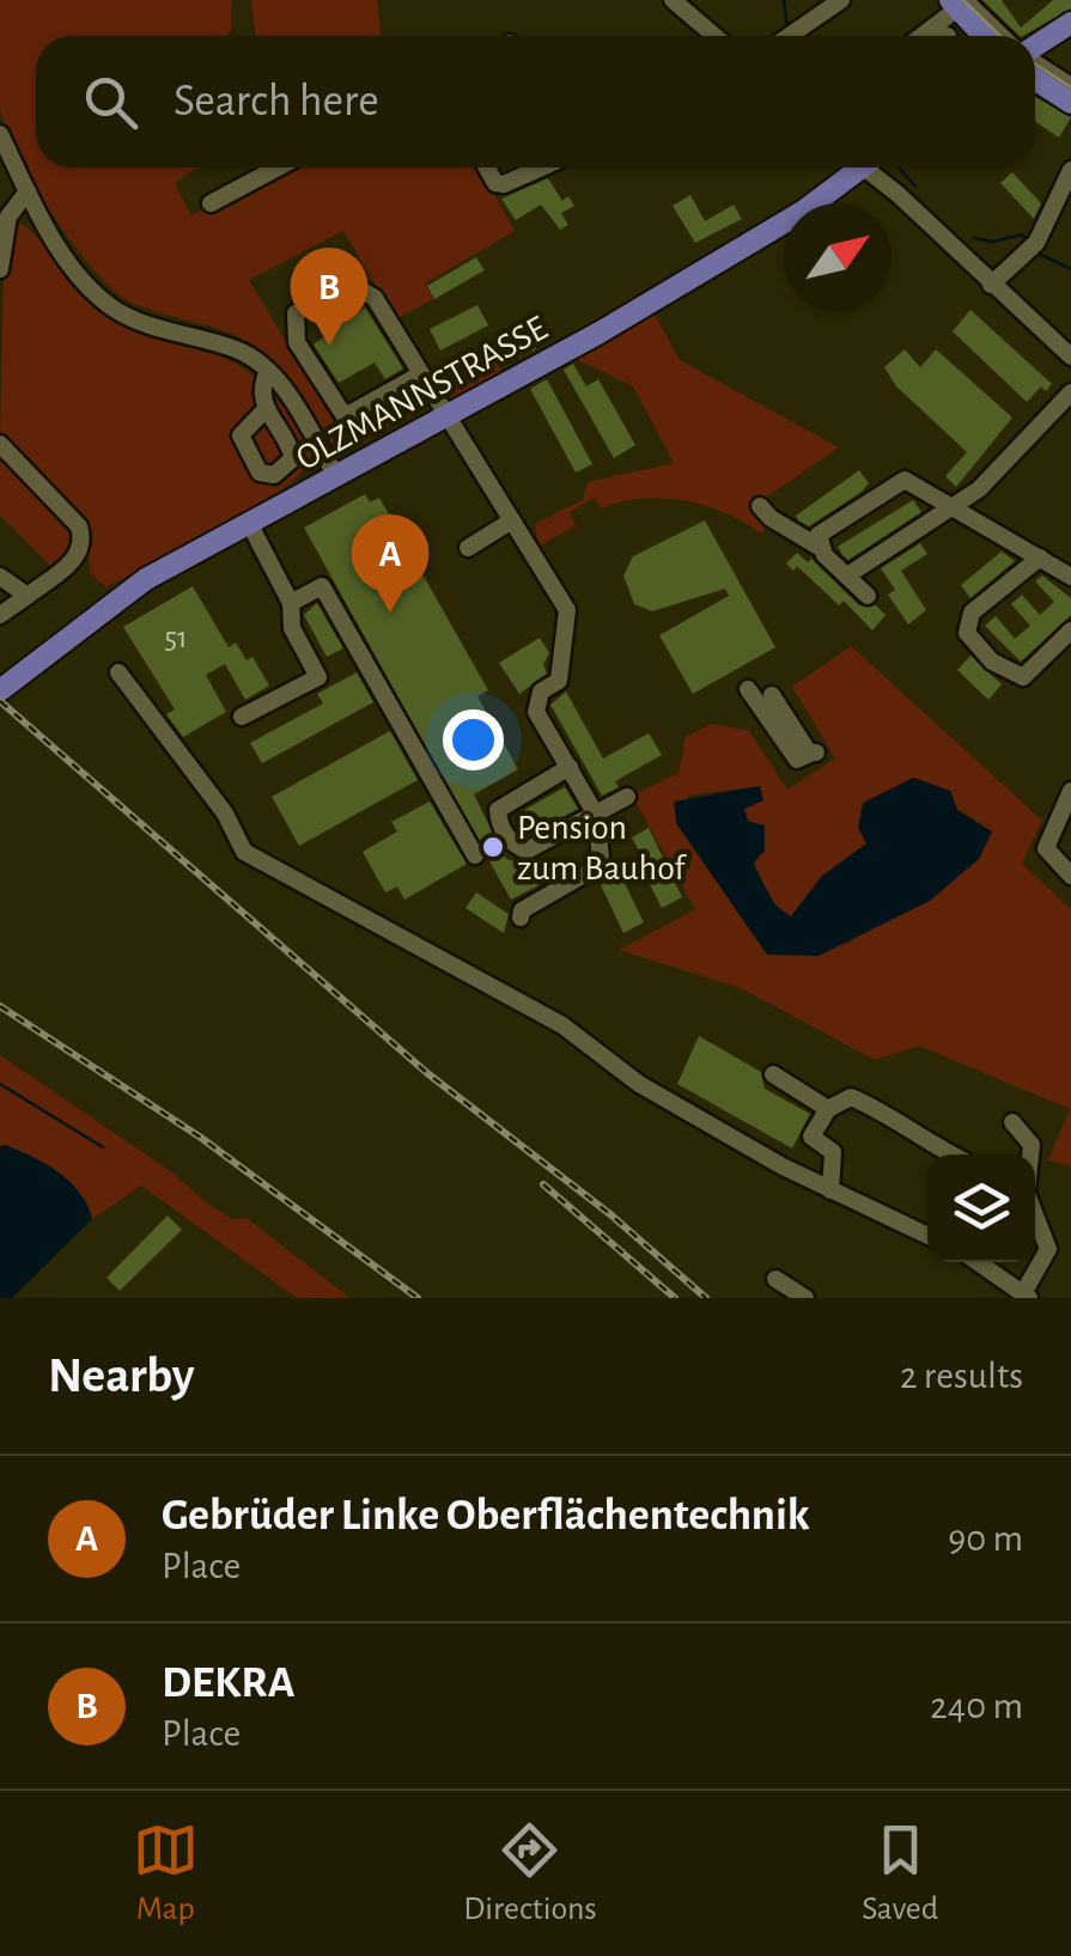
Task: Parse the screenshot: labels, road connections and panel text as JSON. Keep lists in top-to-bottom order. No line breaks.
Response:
{"streets":{"main road":["OLZMANNSTRASSE"]},"places":["Pension zum Bauhof"],"house_numbers":["51"],"north":"top right","page":{"search":"Search here","pins":["B","A"],"heading":["Nearby","2 results"],"list":[{"mark":"A","name":"Gebrüder Linke Oberflächentechnik","note":"Place","value":"90 m"},{"mark":"B","name":"DEKRA","note":"Place","value":"240 m"}],"nav":["Map","Directions","Saved"]}}
